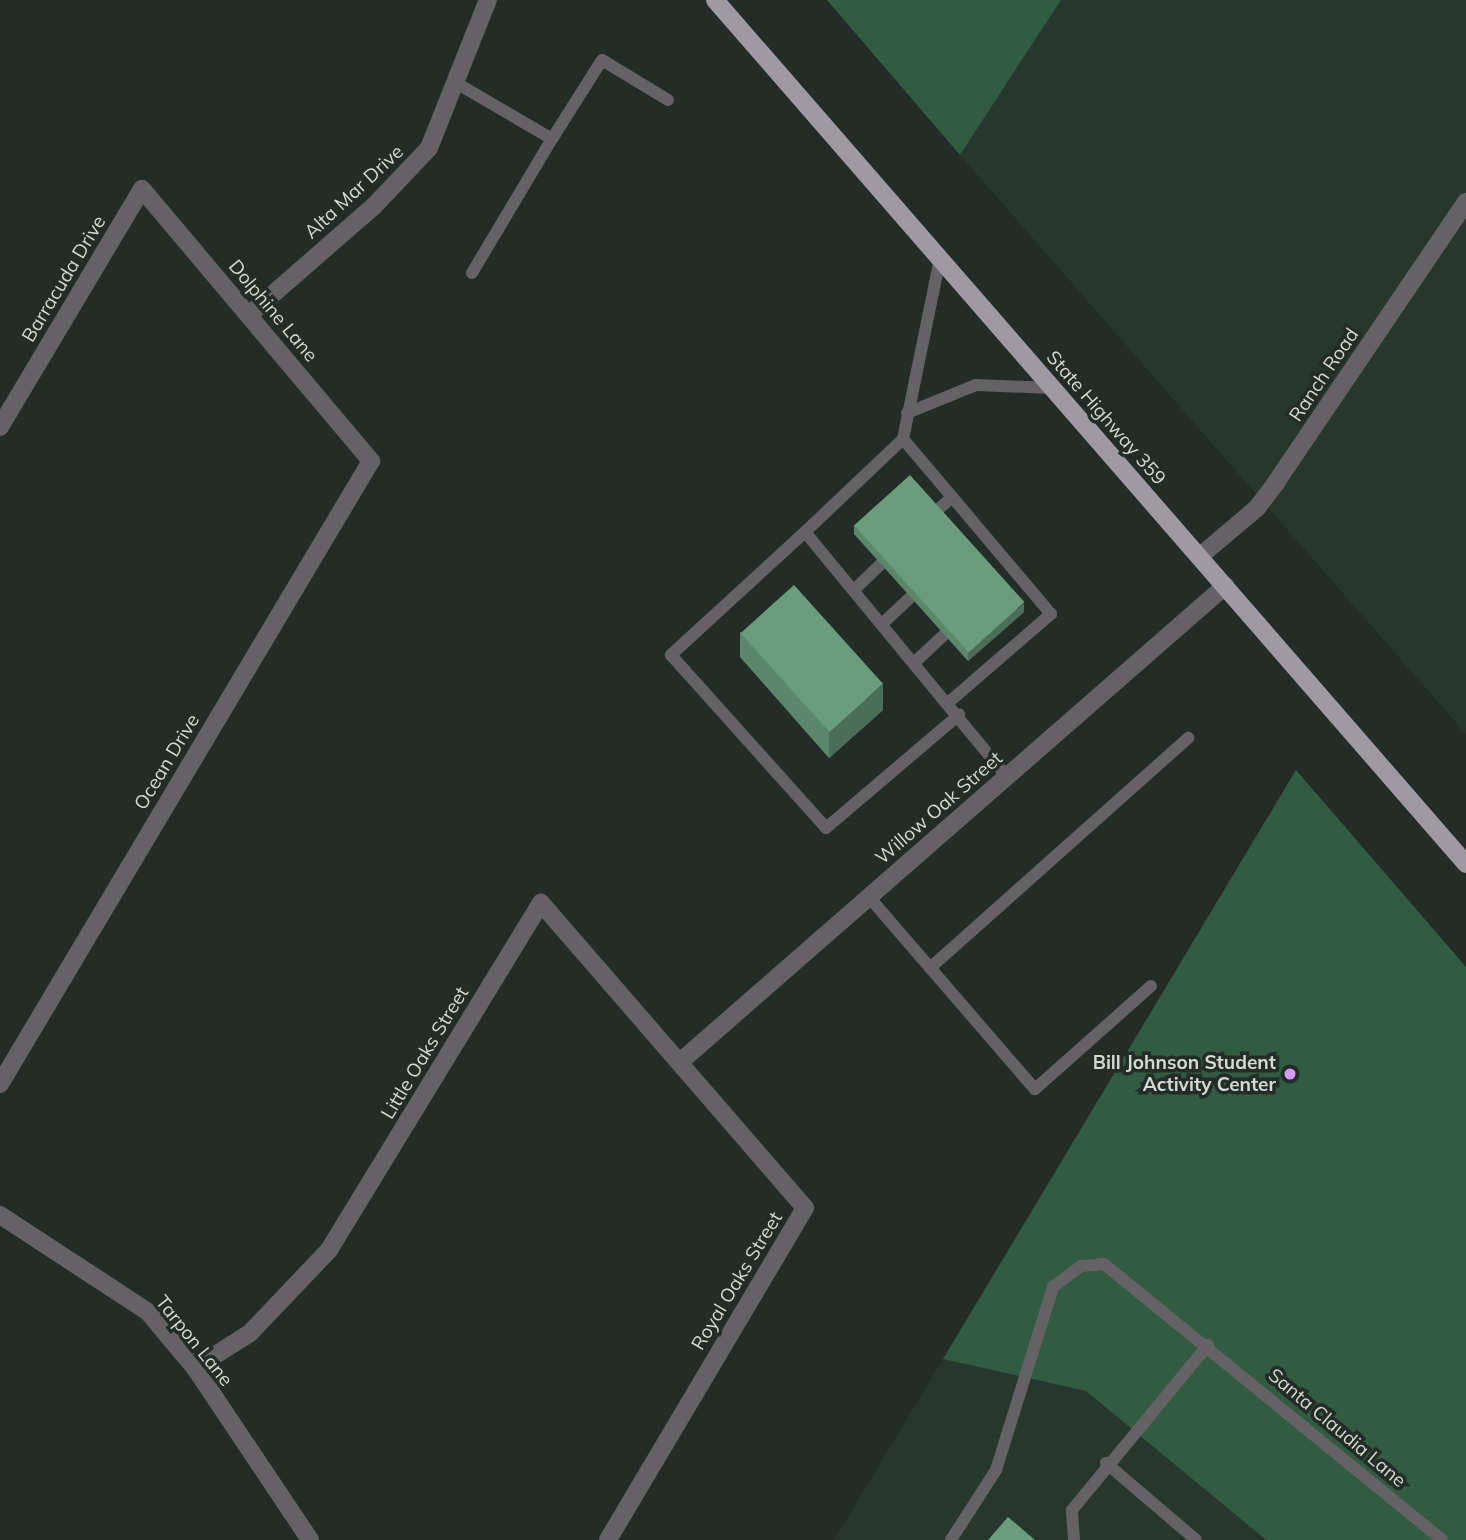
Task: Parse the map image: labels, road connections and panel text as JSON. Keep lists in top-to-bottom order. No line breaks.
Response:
{"streets":{"main road":["State Highway 359"],"street":["Alta Mar Drive","Barracuda Drive","Dolphine Lane","Ranch Road","Ocean Drive","Willow Oak Street","Little Oaks Street","Royal Oaks Street","Tarpon Lane"],"lane":["Santa Claudia Lane"]},"crossings":[["Alta Mar Drive","Dolphine Lane"],["Barracuda Drive","Dolphine Lane"],["Dolphine Lane","Ocean Drive"],["Ranch Road","State Highway 359"],["State Highway 359","Willow Oak Street"],["Willow Oak Street","Little Oaks Street"],["Willow Oak Street","Royal Oaks Street"],["Little Oaks Street","Royal Oaks Street"],["Little Oaks Street","Tarpon Lane"]],"places":["Bill Johnson Student Activity Center"]}
